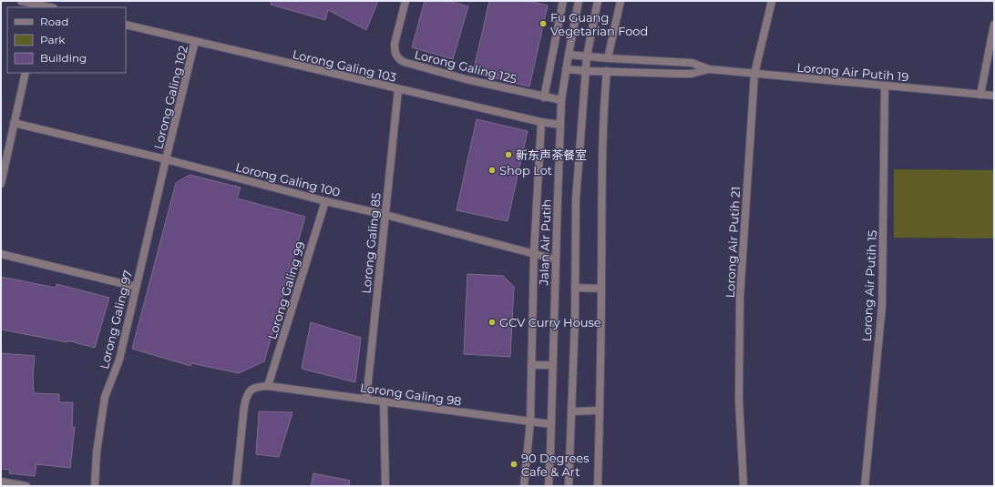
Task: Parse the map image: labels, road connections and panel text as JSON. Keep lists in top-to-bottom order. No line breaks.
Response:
{"streets":{"street":["Lorong Galing 103","Lorong Galing 125","Lorong Air Putih 19","Lorong Galing 102","Lorong Galing 100","Jalan Air Putih","Lorong Air Putih 21","Lorong Galing 85","Lorong Air Putih 15","Lorong Galing 99","Lorong Galing 97","Lorong Galing 98"]},"crossings":[["Lorong Galing 103","Lorong Galing 102"],["Lorong Galing 103","Jalan Air Putih"],["Lorong Galing 103","Lorong Galing 85"],["Lorong Air Putih 19","Jalan Air Putih"],["Lorong Air Putih 19","Lorong Air Putih 21"],["Lorong Air Putih 19","Lorong Air Putih 15"],["Lorong Galing 102","Lorong Galing 100"],["Lorong Galing 102","Lorong Galing 97"],["Lorong Galing 100","Jalan Air Putih"],["Lorong Galing 100","Lorong Galing 85"],["Lorong Galing 100","Lorong Galing 99"],["Lorong Galing 100","Lorong Galing 97"],["Jalan Air Putih","Lorong Galing 98"],["Lorong Galing 85","Lorong Galing 98"],["Lorong Galing 99","Lorong Galing 98"]],"places":["Fu Guang Vegetarian Food","新东声茶餐室","Shop Lot","GCV Curry House","90 Degrees Cafe & Art"],"legend":["Road","Park","Building"]}
